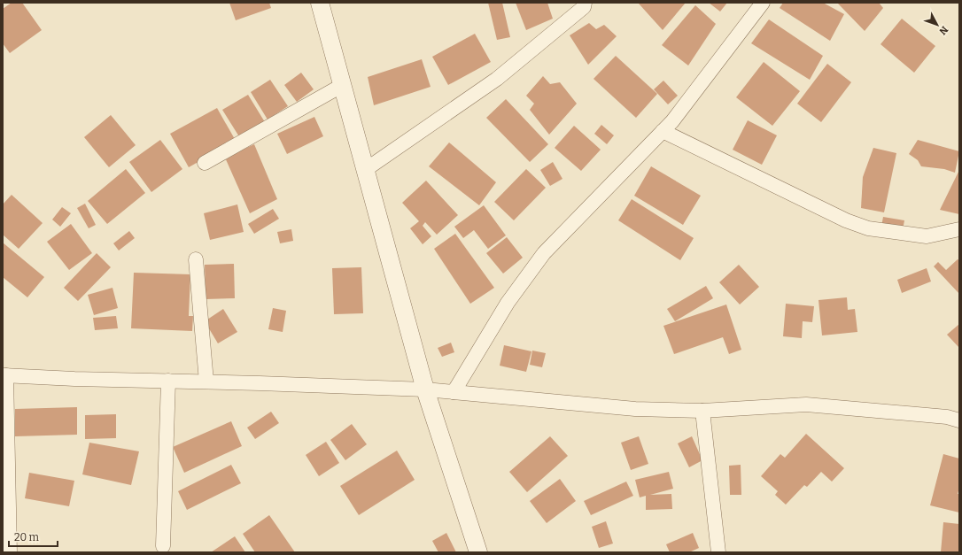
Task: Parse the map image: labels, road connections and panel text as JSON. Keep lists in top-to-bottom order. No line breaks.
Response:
{"scale_bar":"20 m","north":"bottom right"}
